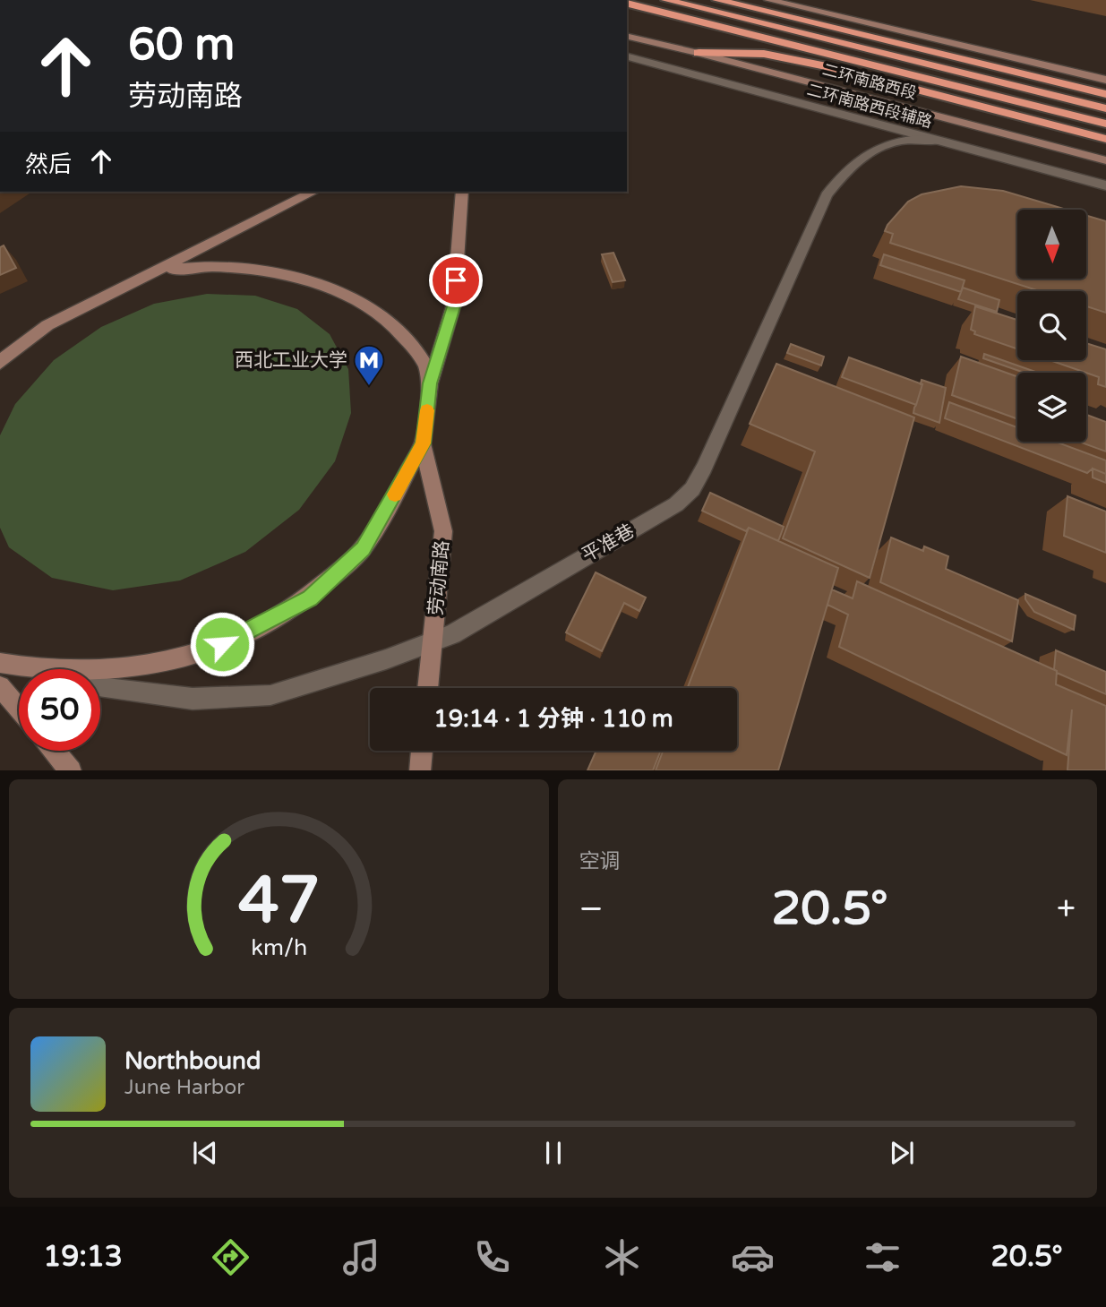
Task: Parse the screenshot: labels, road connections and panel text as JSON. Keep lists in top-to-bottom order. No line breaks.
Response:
{"streets":{"highway":["二环南路西段"],"main road":["劳动南路"],"street":["二环南路西段辅路","平准巷"]},"crossings":[["二环南路西段辅路","平准巷"],["平准巷","劳动南路"]],"places":{"metro station":["西北工业大学"]},"north":"bottom","page":{"turn":["60 m","劳动南路"],"then":"然后","limit":"50","trip":"19:14 · 1 分钟 · 110 m","tile":"空调","heat":["−","20.5°","+"],"song":["Northbound","June Harbor"],"tabs":["19:13","20.5°"],"gauge":["47","km/h"]}}
